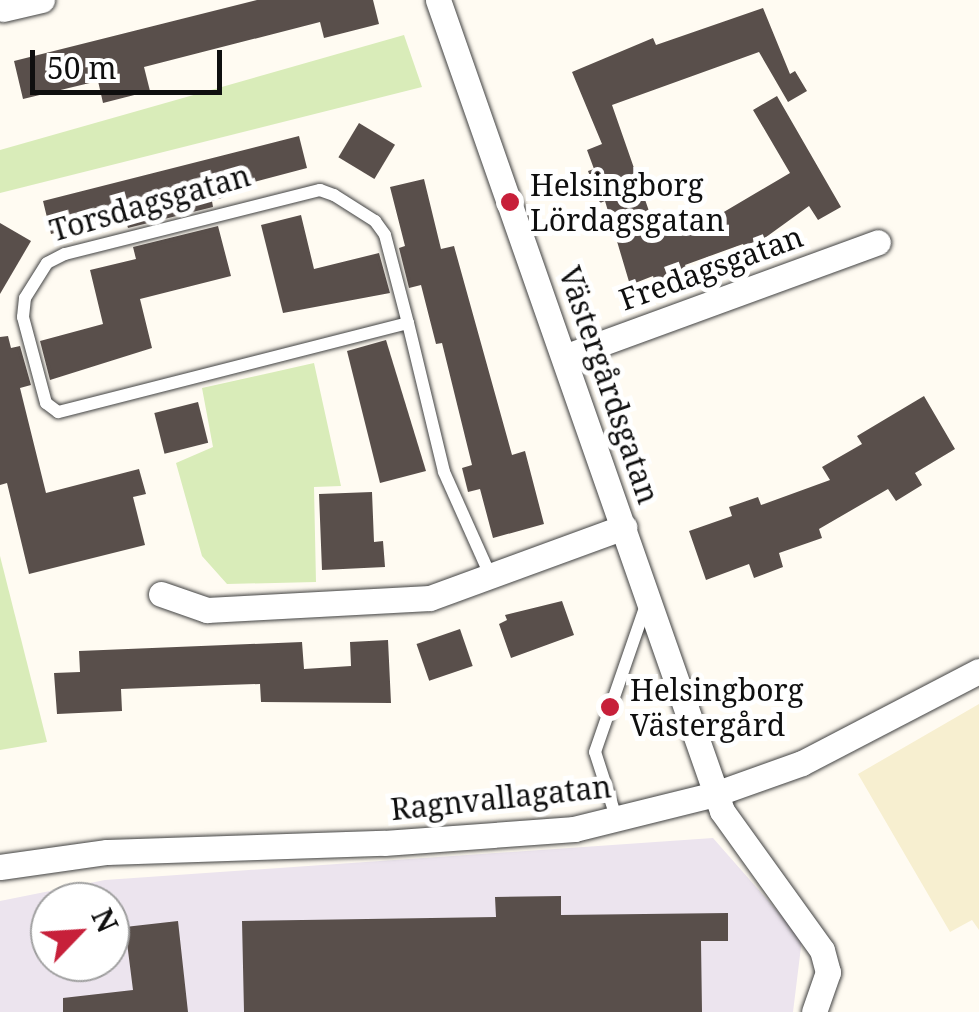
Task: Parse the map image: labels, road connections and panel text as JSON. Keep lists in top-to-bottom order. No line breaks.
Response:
{"streets":{"street":["Fredagsgatan","Västergårdsgatan","Ragnvallagatan"],"lane":["Torsdagsgatan"]},"crossings":[["Fredagsgatan","Västergårdsgatan"],["Västergårdsgatan","Ragnvallagatan"]],"places":["Helsingborg Lördagsgatan","Helsingborg Västergård"],"scale_bar":"50 m","north":"top right"}
